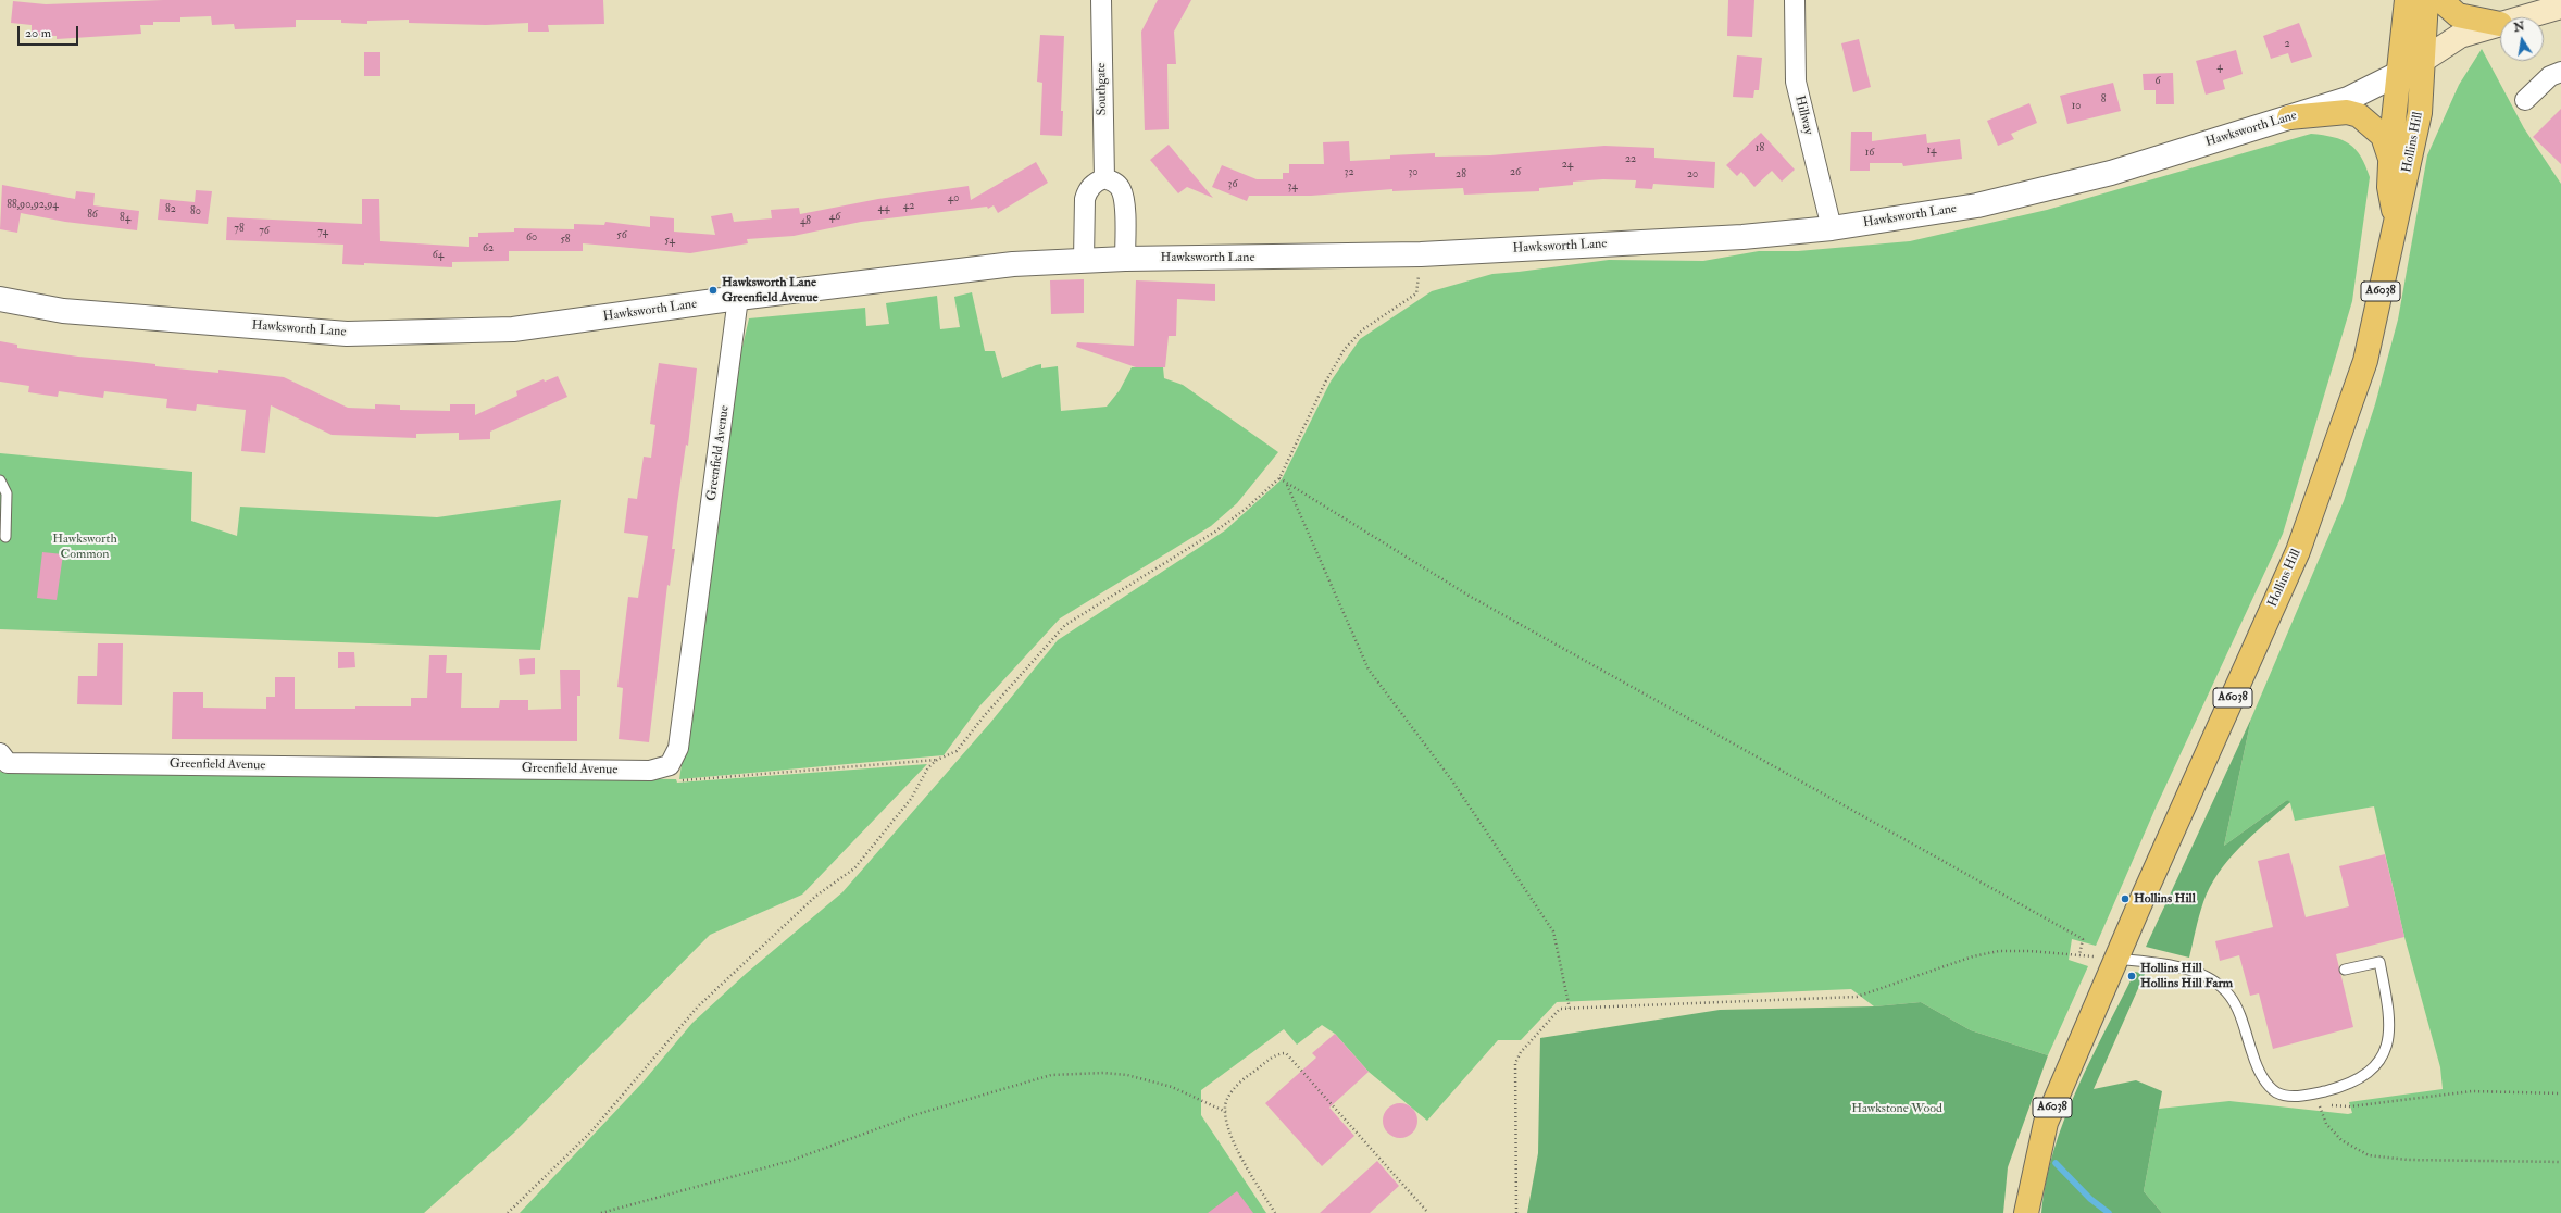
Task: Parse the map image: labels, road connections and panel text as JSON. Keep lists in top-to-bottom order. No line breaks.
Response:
{"streets":{"main road":["Hollins Hill","A6038"],"street":["Southgate","Hillway","Hawksworth Lane","Greenfield Avenue"]},"crossings":[["Hillway","Hawksworth Lane"],["Hawksworth Lane","Hollins Hill"],["Hawksworth Lane","A6038"],["Hawksworth Lane","Greenfield Avenue"],["Hollins Hill","A6038"]],"parks":["Hawksworth Common","Hawkstone Wood"],"places":["Hawksworth Lane Greenfield Avenue","Hollins Hill","Hollins Hill Hollins Hill Farm"],"house_numbers":["2","4","6","8","10","18","14","16","22","24","32","30","26","28","20","36","34","40","88,90,92,94","42","44","82","80","86","46","84","48","78","76","74","56","60","58","54","62","64"],"scale_bar":"20 m","north":"top"}
